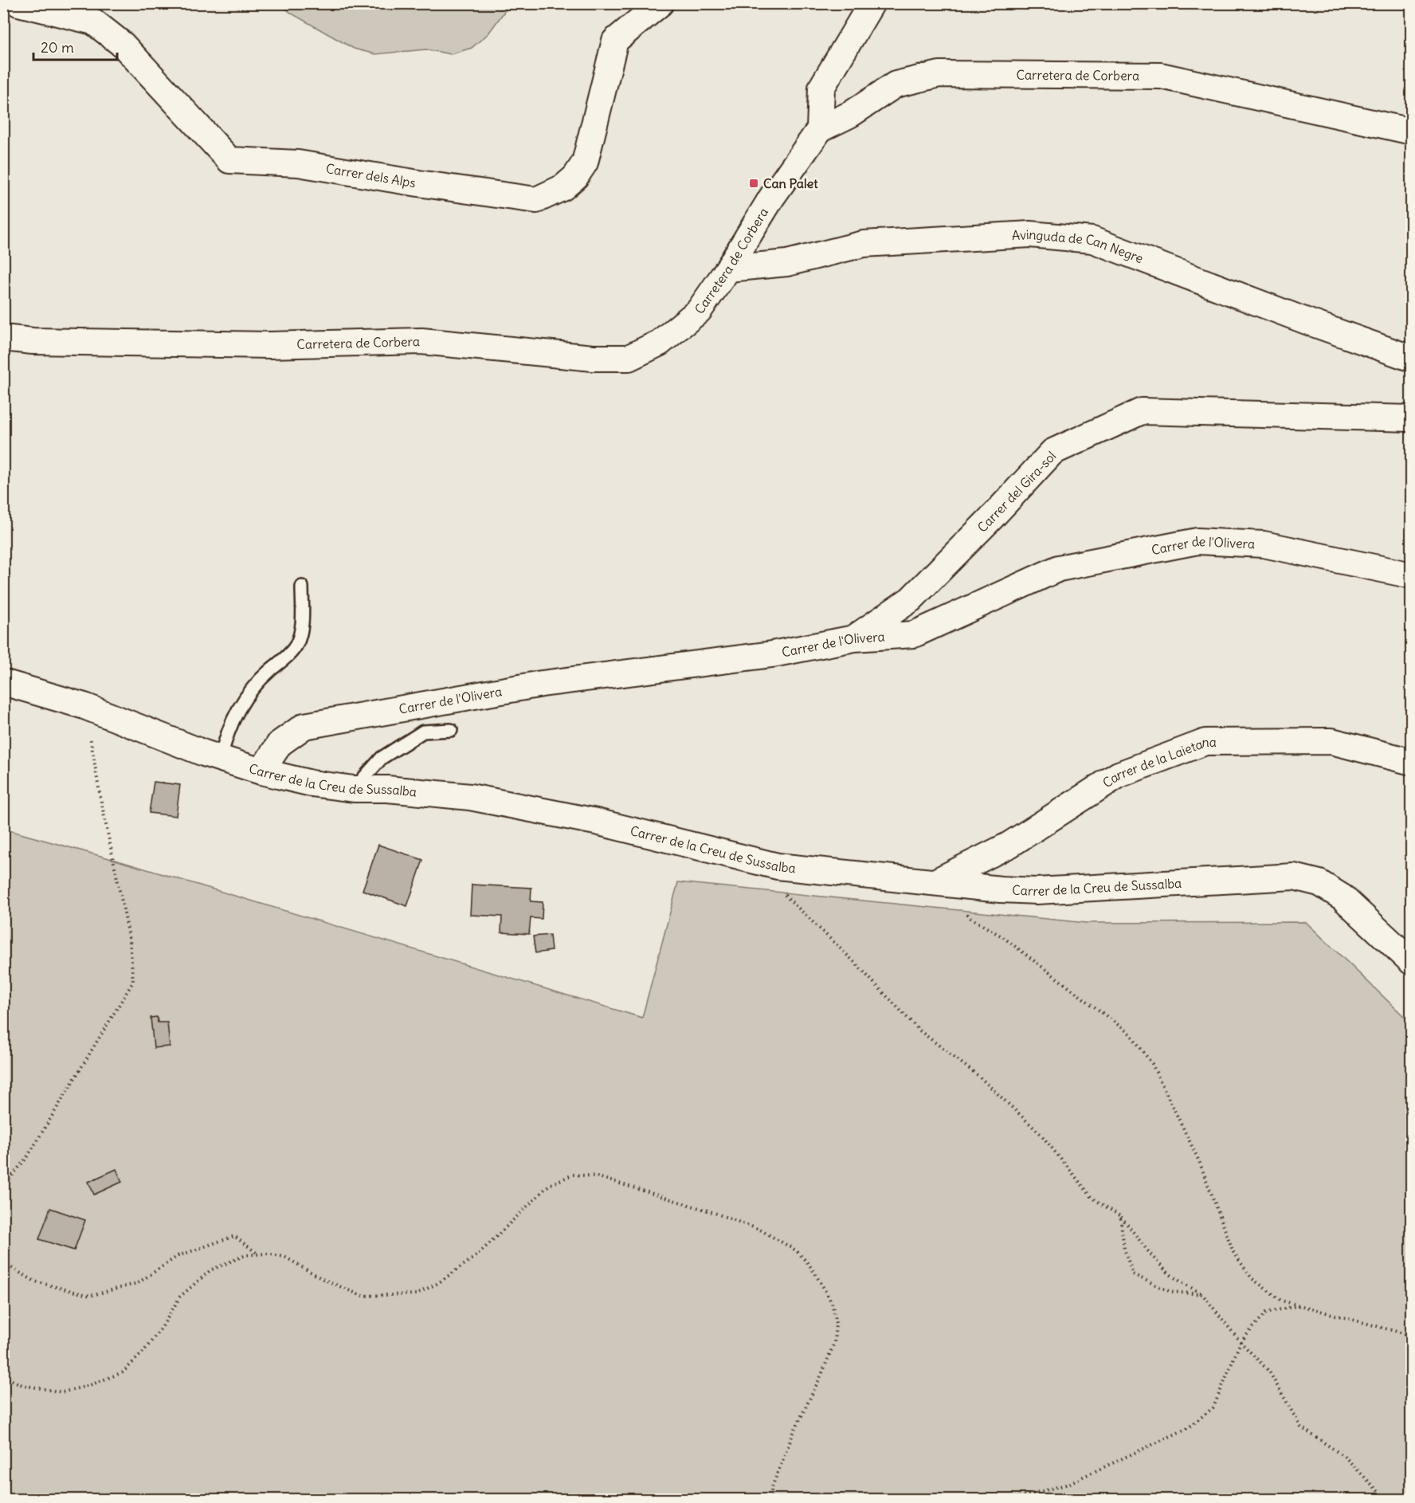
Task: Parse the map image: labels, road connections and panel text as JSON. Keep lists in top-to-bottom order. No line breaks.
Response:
{"streets":{"street":["Carretera de Corbera","Carrer dels Alps","Avinguda de Can Negre","Carrer del Gira-sol","Carrer de l'Olivera","Carrer de la Laietana","Carrer de la Creu de Sussalba"]},"crossings":[["Carretera de Corbera","Avinguda de Can Negre"],["Carrer del Gira-sol","Carrer de l'Olivera"],["Carrer de l'Olivera","Carrer de la Creu de Sussalba"],["Carrer de la Laietana","Carrer de la Creu de Sussalba"]],"places":{"transit":["Can Palet"]},"scale_bar":"20 m"}
